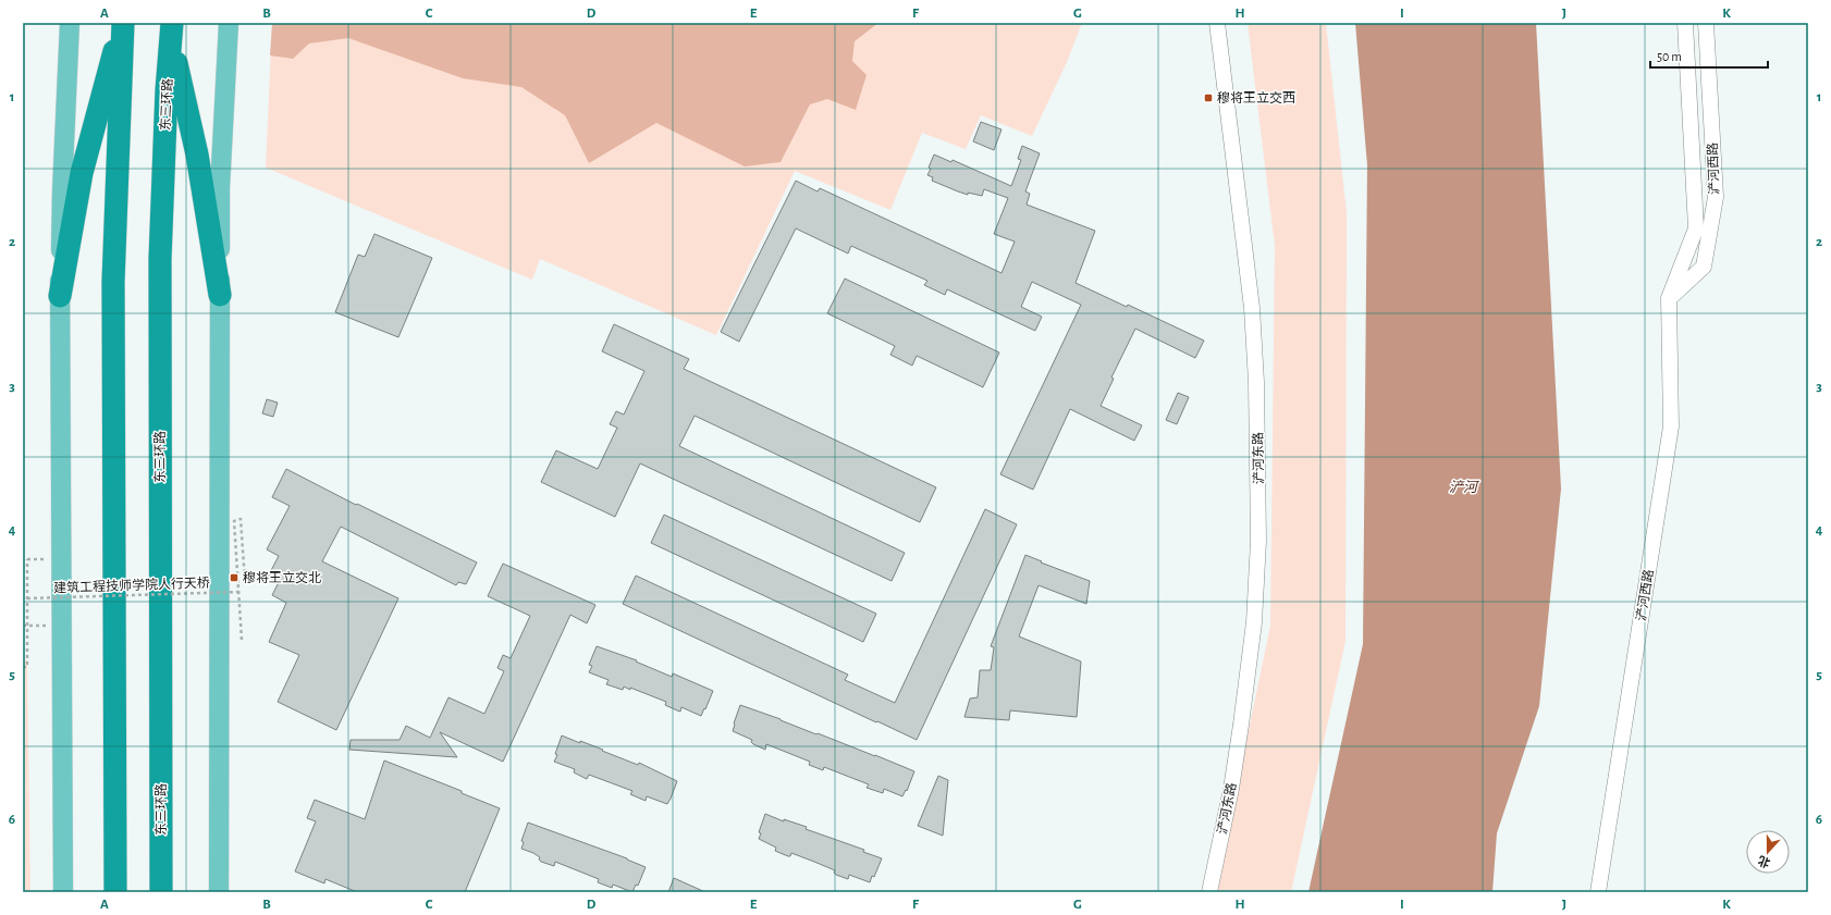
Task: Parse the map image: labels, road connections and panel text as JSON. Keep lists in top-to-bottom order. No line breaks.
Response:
{"streets":{"highway":["东三环路"],"street":["浐河西路","浐河东路"],"path":["建筑工程技师学院人行天桥"]},"water":["浐河"],"places":{"transit":["穆将王立交西","穆将王立交北"]},"scale_bar":"50 m","north":"bottom","grid":{"columns":["A","B","C","D","E","F","G","H","I","J","K"],"rows":["1","2","3","4","5","6"]}}
